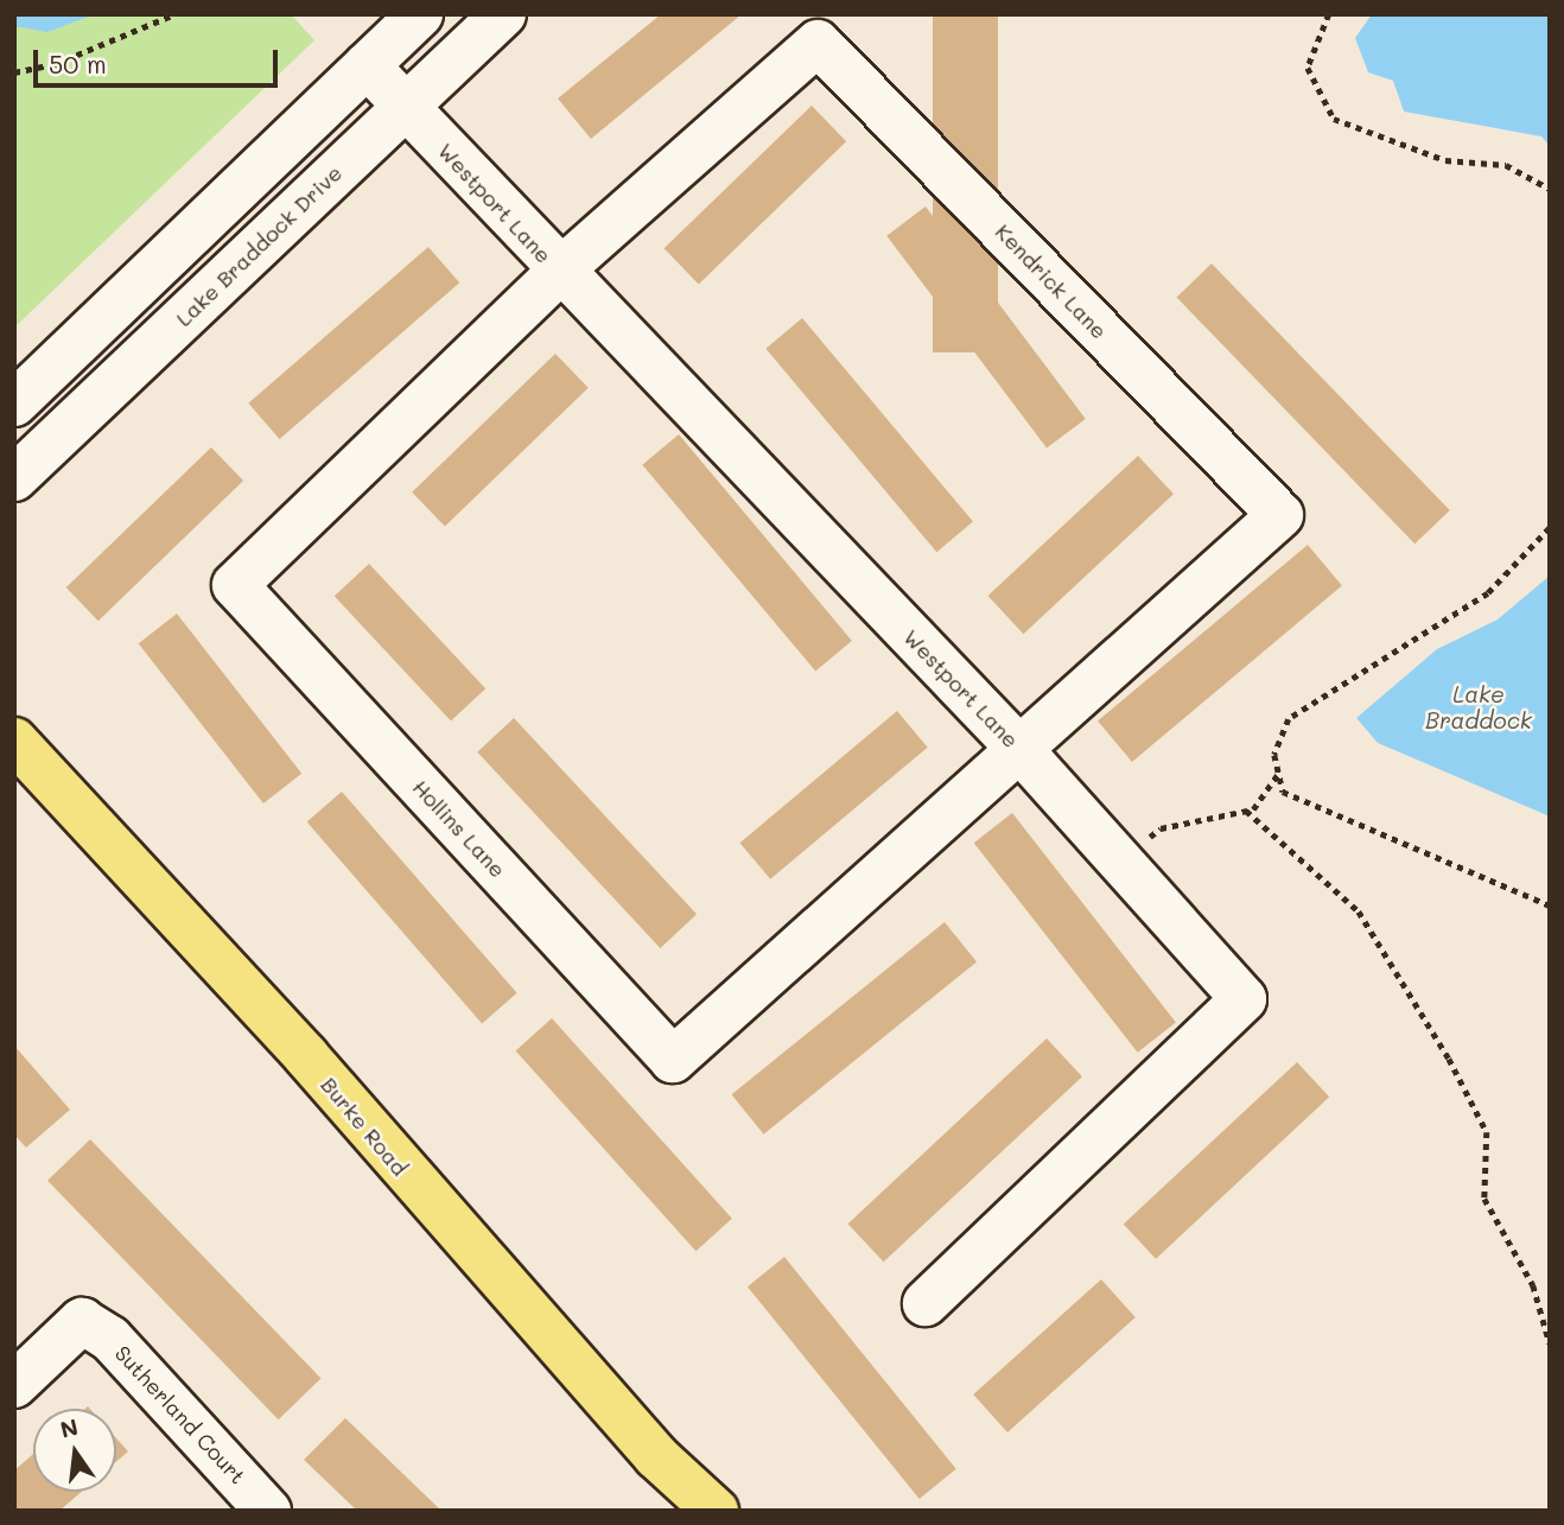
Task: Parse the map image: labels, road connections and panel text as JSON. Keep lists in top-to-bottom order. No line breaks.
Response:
{"streets":{"main road":["Burke Road"],"street":["Westport Lane","Lake Braddock Drive","Kendrick Lane","Hollins Lane","Sutherland Court"]},"crossings":[["Westport Lane","Lake Braddock Drive"],["Westport Lane","Kendrick Lane"],["Westport Lane","Hollins Lane"],["Kendrick Lane","Hollins Lane"]],"water":["Lake Braddock"],"scale_bar":"50 m","north":"top"}
